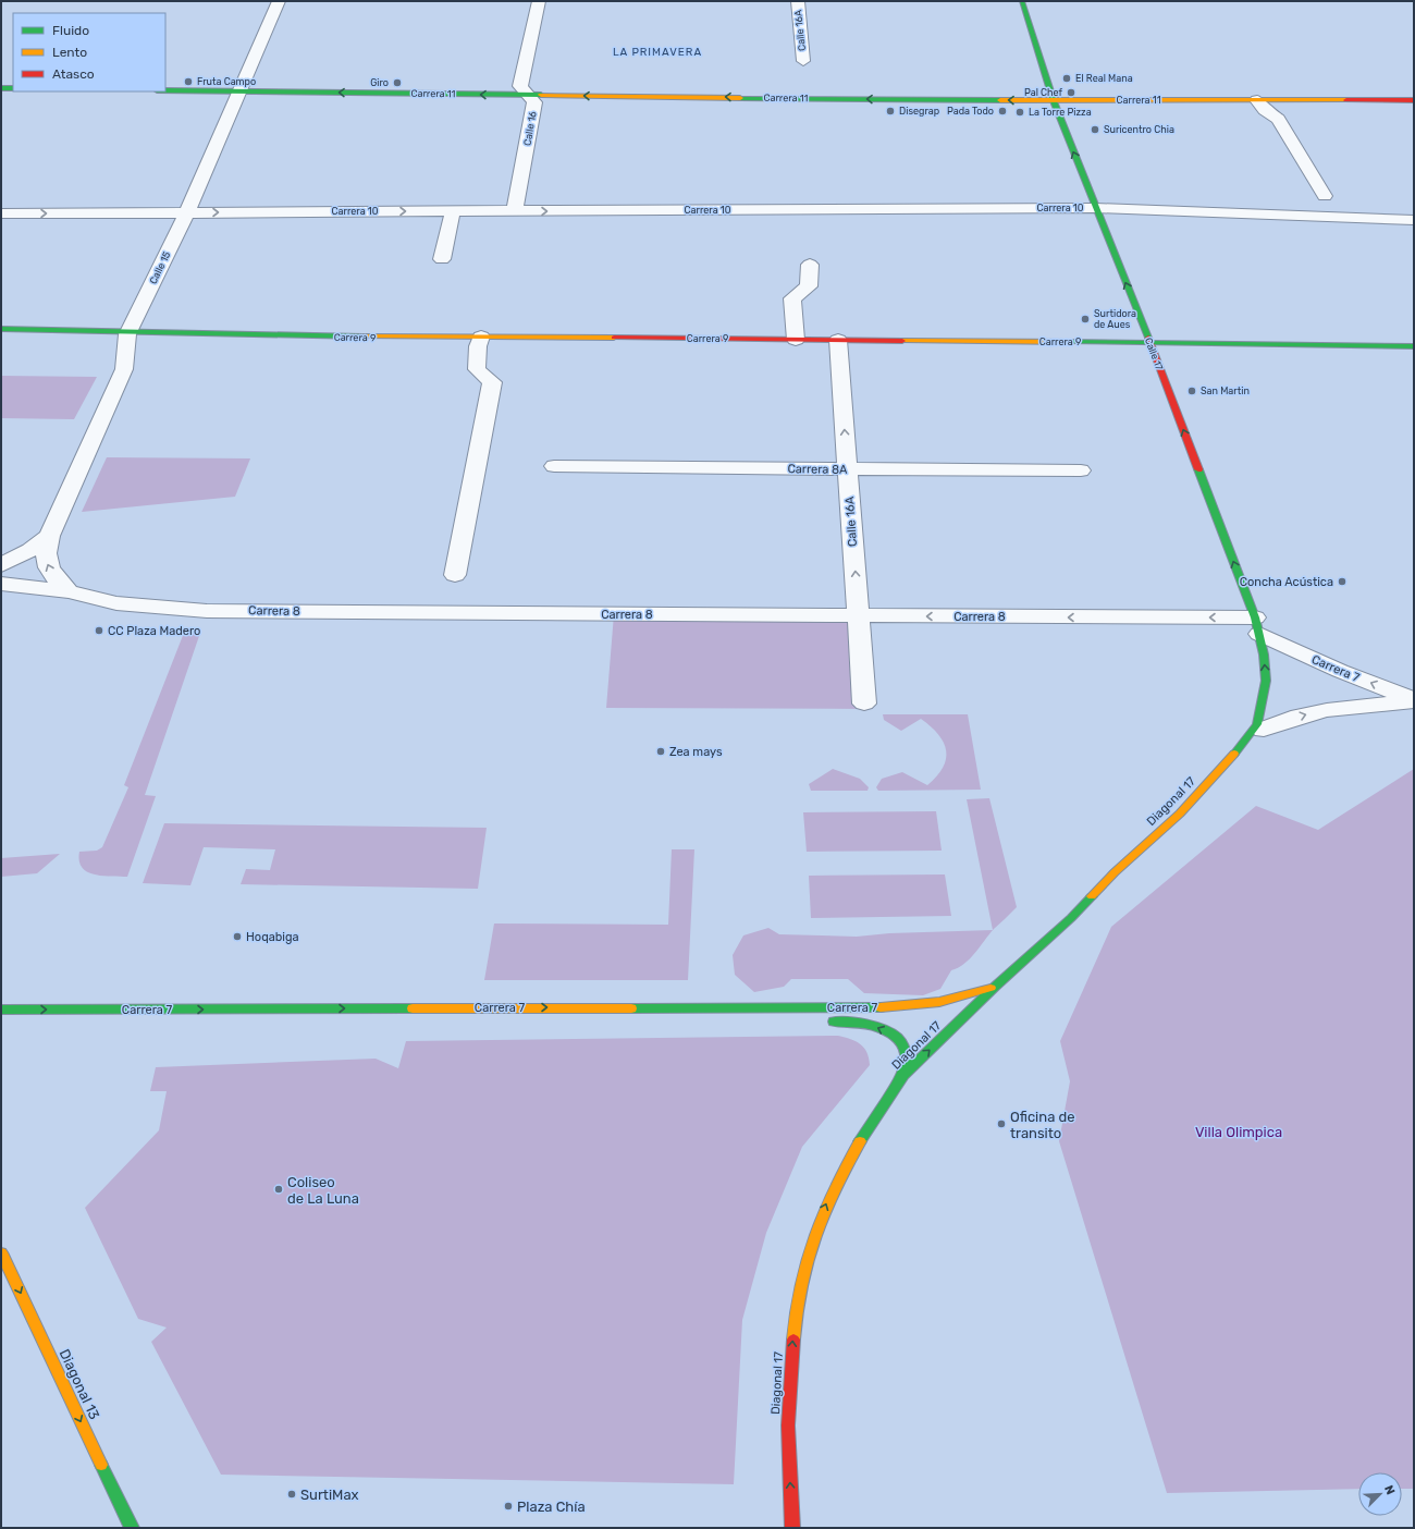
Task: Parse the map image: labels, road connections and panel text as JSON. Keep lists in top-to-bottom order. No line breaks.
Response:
{"streets":{"main road":["Carrera 11","Carrera 9","Calle 17","Carrera 7","Diagonal 17","Diagonal 13"],"street":["Calle 16A","Calle 16","Carrera 10","Calle 15","Carrera 8A","Carrera 8"]},"crossings":[["Calle 16A","Carrera 9"],["Calle 16A","Carrera 8A"],["Calle 16A","Carrera 8"],["Carrera 11","Calle 16"],["Carrera 11","Calle 15"],["Carrera 11","Calle 17"],["Calle 16","Carrera 10"],["Carrera 10","Calle 15"],["Carrera 10","Calle 17"],["Calle 15","Carrera 9"],["Calle 15","Carrera 8"],["Carrera 9","Calle 17"],["Calle 17","Carrera 8"],["Calle 17","Carrera 7"],["Calle 17","Diagonal 17"],["Carrera 8","Carrera 7"],["Carrera 7","Diagonal 17"]],"one_way":["Calle 16A","Carrera 11","Carrera 10","Calle 17","Diagonal 17","Diagonal 13"],"districts":["LA PRIMAVERA"],"parks":["Villa Olimpica"],"places":["El Real Mana","Fruta Campo","Giro","Pal Chef","Disegrap","Pada Todo","La Torre Pizza","Suricentro Chia","Surtidora de Aues","San Martin","Concha Acústica","CC Plaza Madero","Zea mays","Hoqabiga","Oficina de transito","Coliseo de La Luna","SurtiMax","Plaza Chía"],"legend":["Fluido","Lento","Atasco"],"north":"top right"}
